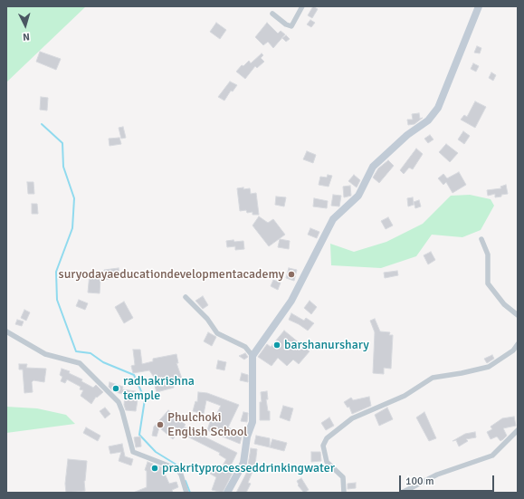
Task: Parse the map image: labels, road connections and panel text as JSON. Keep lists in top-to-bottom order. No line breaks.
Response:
{"places":["suryodayaeducationdevelopmentacademy","barshanurshary","radhakrishna temple","Phulchoki English School","prakrityprocesseddrinkingwater"],"scale_bar":"100 m","north":"bottom"}
